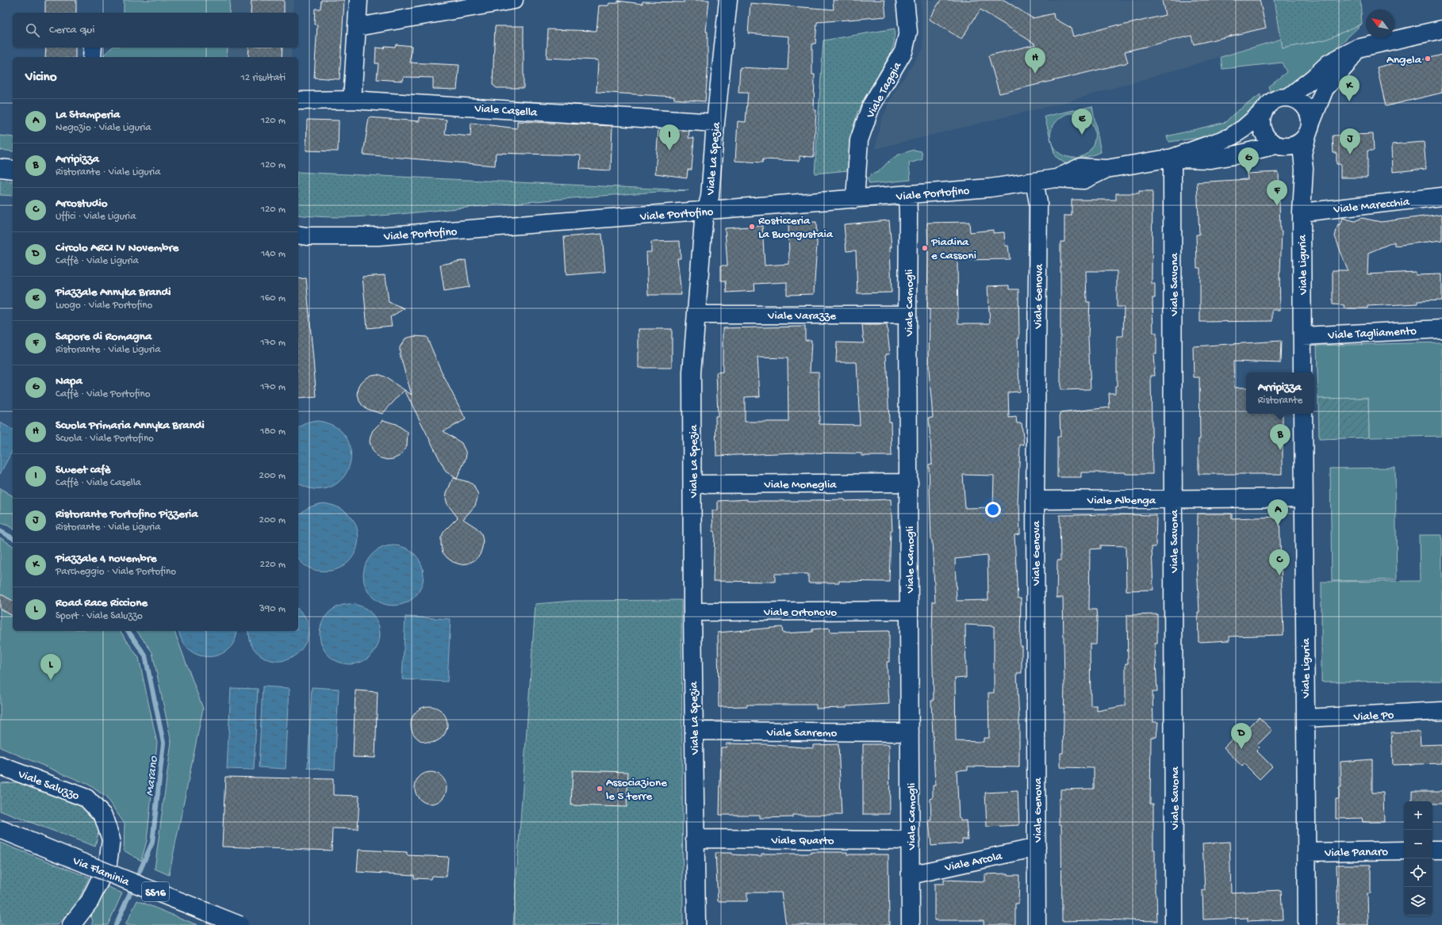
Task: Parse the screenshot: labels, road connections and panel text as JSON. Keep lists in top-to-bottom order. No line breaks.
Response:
{"streets":{"street":["Viale Taggia","Viale Casella","Viale La Spezia","Viale Portofino","Viale Marecchia","Viale Liguria","Viale Savona","Viale Genova","Viale Camogli","Viale Varazze","Viale Tagliamento","Viale Moneglia","Viale Albenga","Viale Ortonovo","Viale Po","Viale Sanremo","Viale Saluzzo","Viale Quarto","Viale Panaro","Viale Arcola","Via Flaminia","SS16"]},"crossings":[["Viale Taggia","Viale Portofino"],["Viale Casella","Viale La Spezia"],["Viale La Spezia","Viale Portofino"],["Viale La Spezia","Viale Varazze"],["Viale La Spezia","Viale Moneglia"],["Viale La Spezia","Viale Ortonovo"],["Viale La Spezia","Viale Sanremo"],["Viale La Spezia","Viale Quarto"],["Viale Portofino","Viale Liguria"],["Viale Portofino","Viale Savona"],["Viale Portofino","Viale Genova"],["Viale Portofino","Viale Camogli"],["Viale Marecchia","Viale Liguria"],["Viale Liguria","Viale Tagliamento"],["Viale Liguria","Viale Albenga"],["Viale Liguria","Viale Po"],["Viale Liguria","Viale Panaro"],["Viale Savona","Viale Albenga"],["Viale Genova","Viale Albenga"],["Viale Genova","Viale Arcola"],["Viale Camogli","Viale Varazze"],["Viale Camogli","Viale Moneglia"],["Viale Camogli","Viale Ortonovo"],["Viale Camogli","Viale Sanremo"],["Viale Camogli","Viale Quarto"],["Viale Camogli","Viale Arcola"]],"water":["Marano"],"places":["Angela","Rosticceria La Buongustaia","Piadina e Cassoni","Associazione le 5 terre"],"north":"top left","page":{"search":"Cerca qui","pins":["H","K","E","I","J","G","F","B","A","C","L","D"],"heading":["Vicino","12 risultati"],"list":[{"mark":"A","name":"La Stamperia","note":"Negozio · Viale Liguria","value":"120 m"},{"mark":"B","name":"Arripizza","note":"Ristorante · Viale Liguria","value":"120 m"},{"mark":"C","name":"Arcostudio","note":"Uffici · Viale Liguria","value":"120 m"},{"mark":"D","name":"Circolo ARCI IV Novembre","note":"Caffè · Viale Liguria","value":"140 m"},{"mark":"E","name":"Piazzale Annyka Brandi","note":"Luogo · Viale Portofino","value":"160 m"},{"mark":"F","name":"Sapore di Romagna","note":"Ristorante · Viale Liguria","value":"170 m"},{"mark":"G","name":"Napa","note":"Caffè · Viale Portofino","value":"170 m"},{"mark":"H","name":"Scuola Primaria Annyka Brandi","note":"Scuola · Viale Portofino","value":"180 m"},{"mark":"I","name":"Sweet cafè","note":"Caffè · Viale Casella","value":"200 m"},{"mark":"J","name":"Ristorante Portofino Pizzeria","note":"Ristorante · Viale Liguria","value":"200 m"},{"mark":"K","name":"Piazzale 4 novembre","note":"Parcheggio · Viale Portofino","value":"220 m"},{"mark":"L","name":"Road Race Riccione","note":"Sport · Viale Saluzzo","value":"390 m"}],"popup":["Arripizza","Ristorante"],"map_buttons":["+","−"]}}
